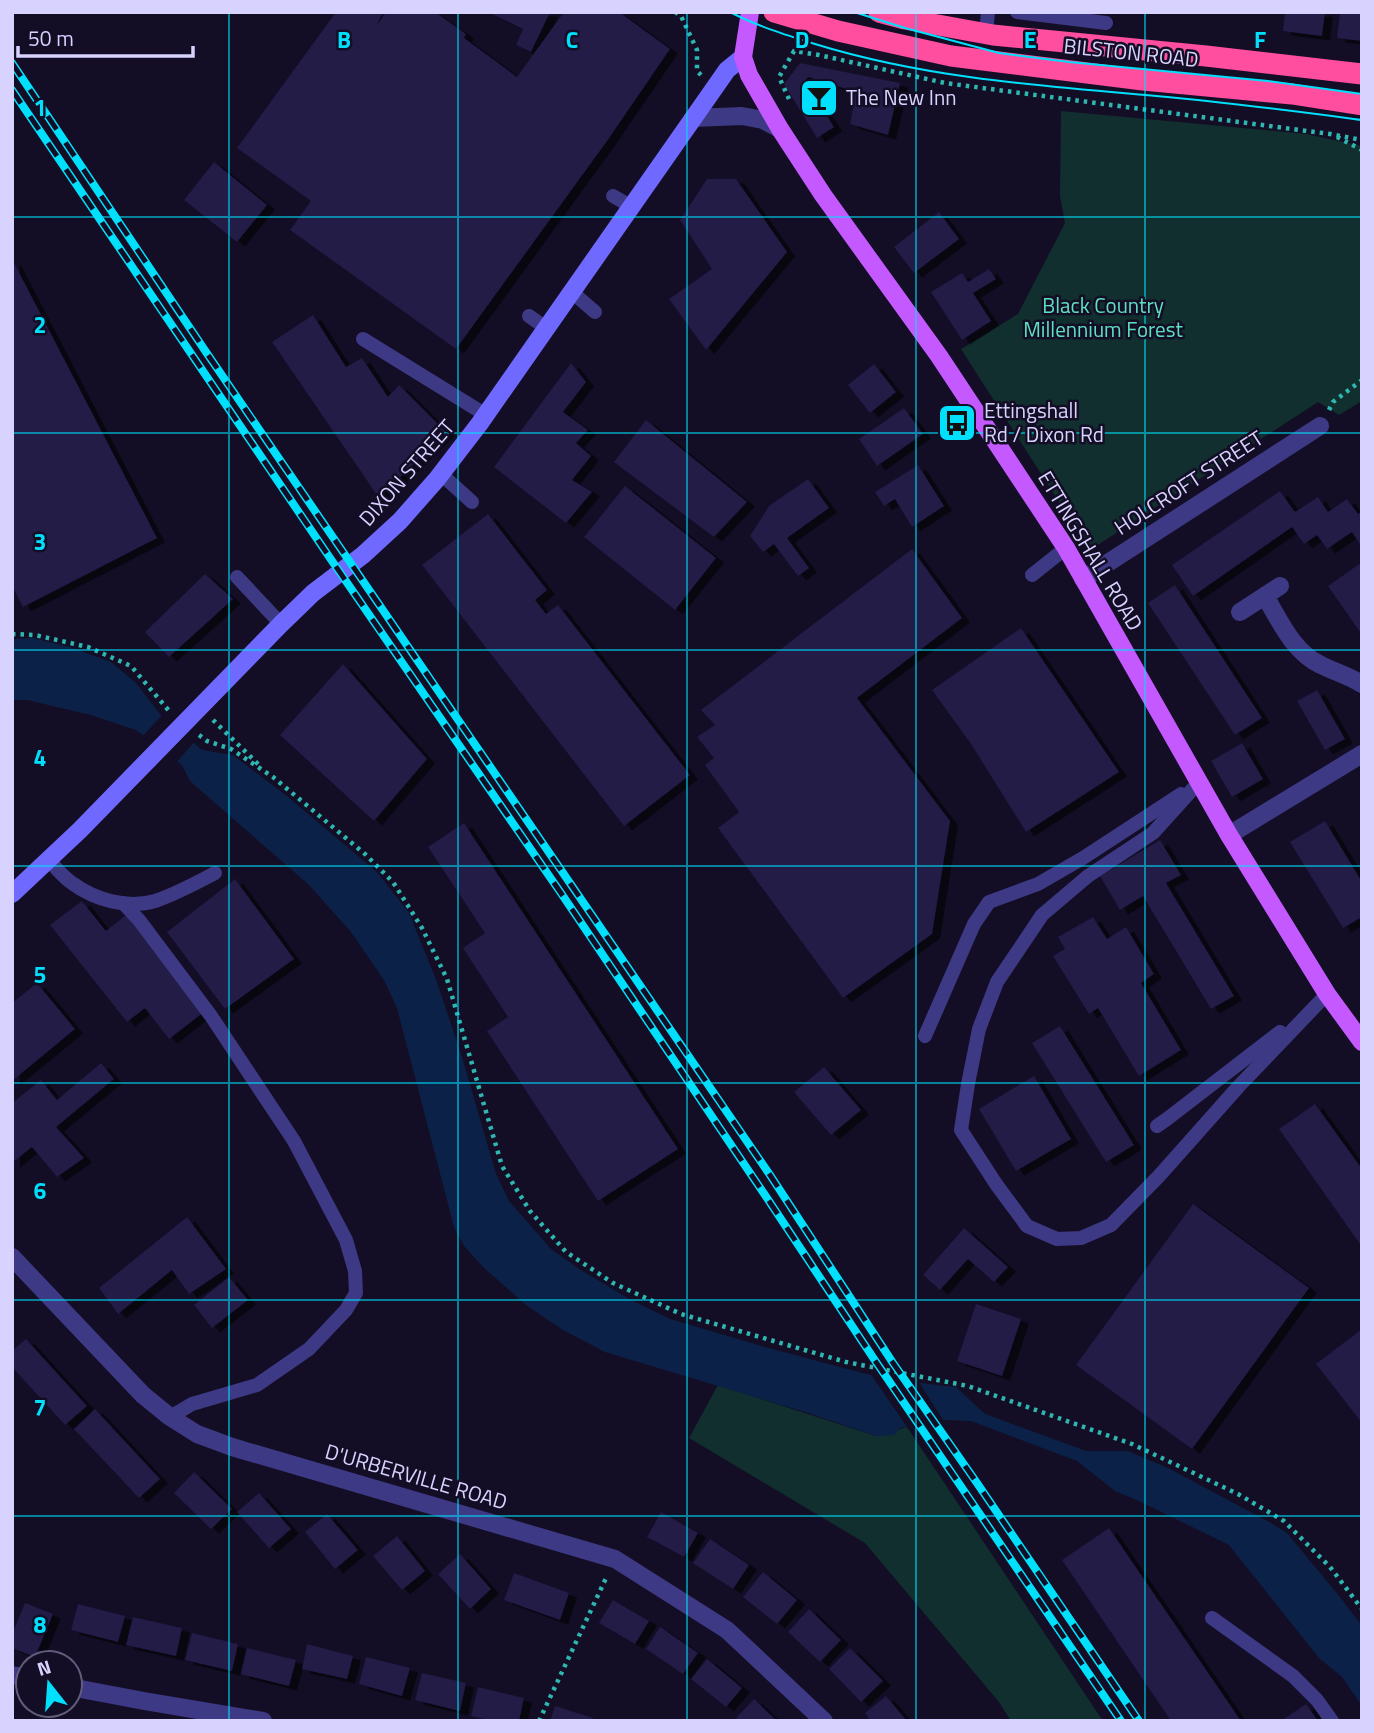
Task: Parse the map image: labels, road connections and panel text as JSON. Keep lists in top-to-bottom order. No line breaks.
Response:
{"streets":{"highway":["BILSTON ROAD"],"main road":["ETTINGSHALL ROAD"],"street":["DIXON STREET","HOLCROFT STREET","D'URBERVILLE ROAD"]},"crossings":[["DIXON STREET","ETTINGSHALL ROAD"],["HOLCROFT STREET","ETTINGSHALL ROAD"]],"parks":["Black Country Millennium Forest"],"places":{"bar":["The New Inn"],"bus stop":["Ettingshall Rd / Dixon Rd"]},"scale_bar":"50 m","north":"top","grid":{"columns":["B","C","D","E","F"],"rows":["1","2","3","4","5","6","7","8"]}}
